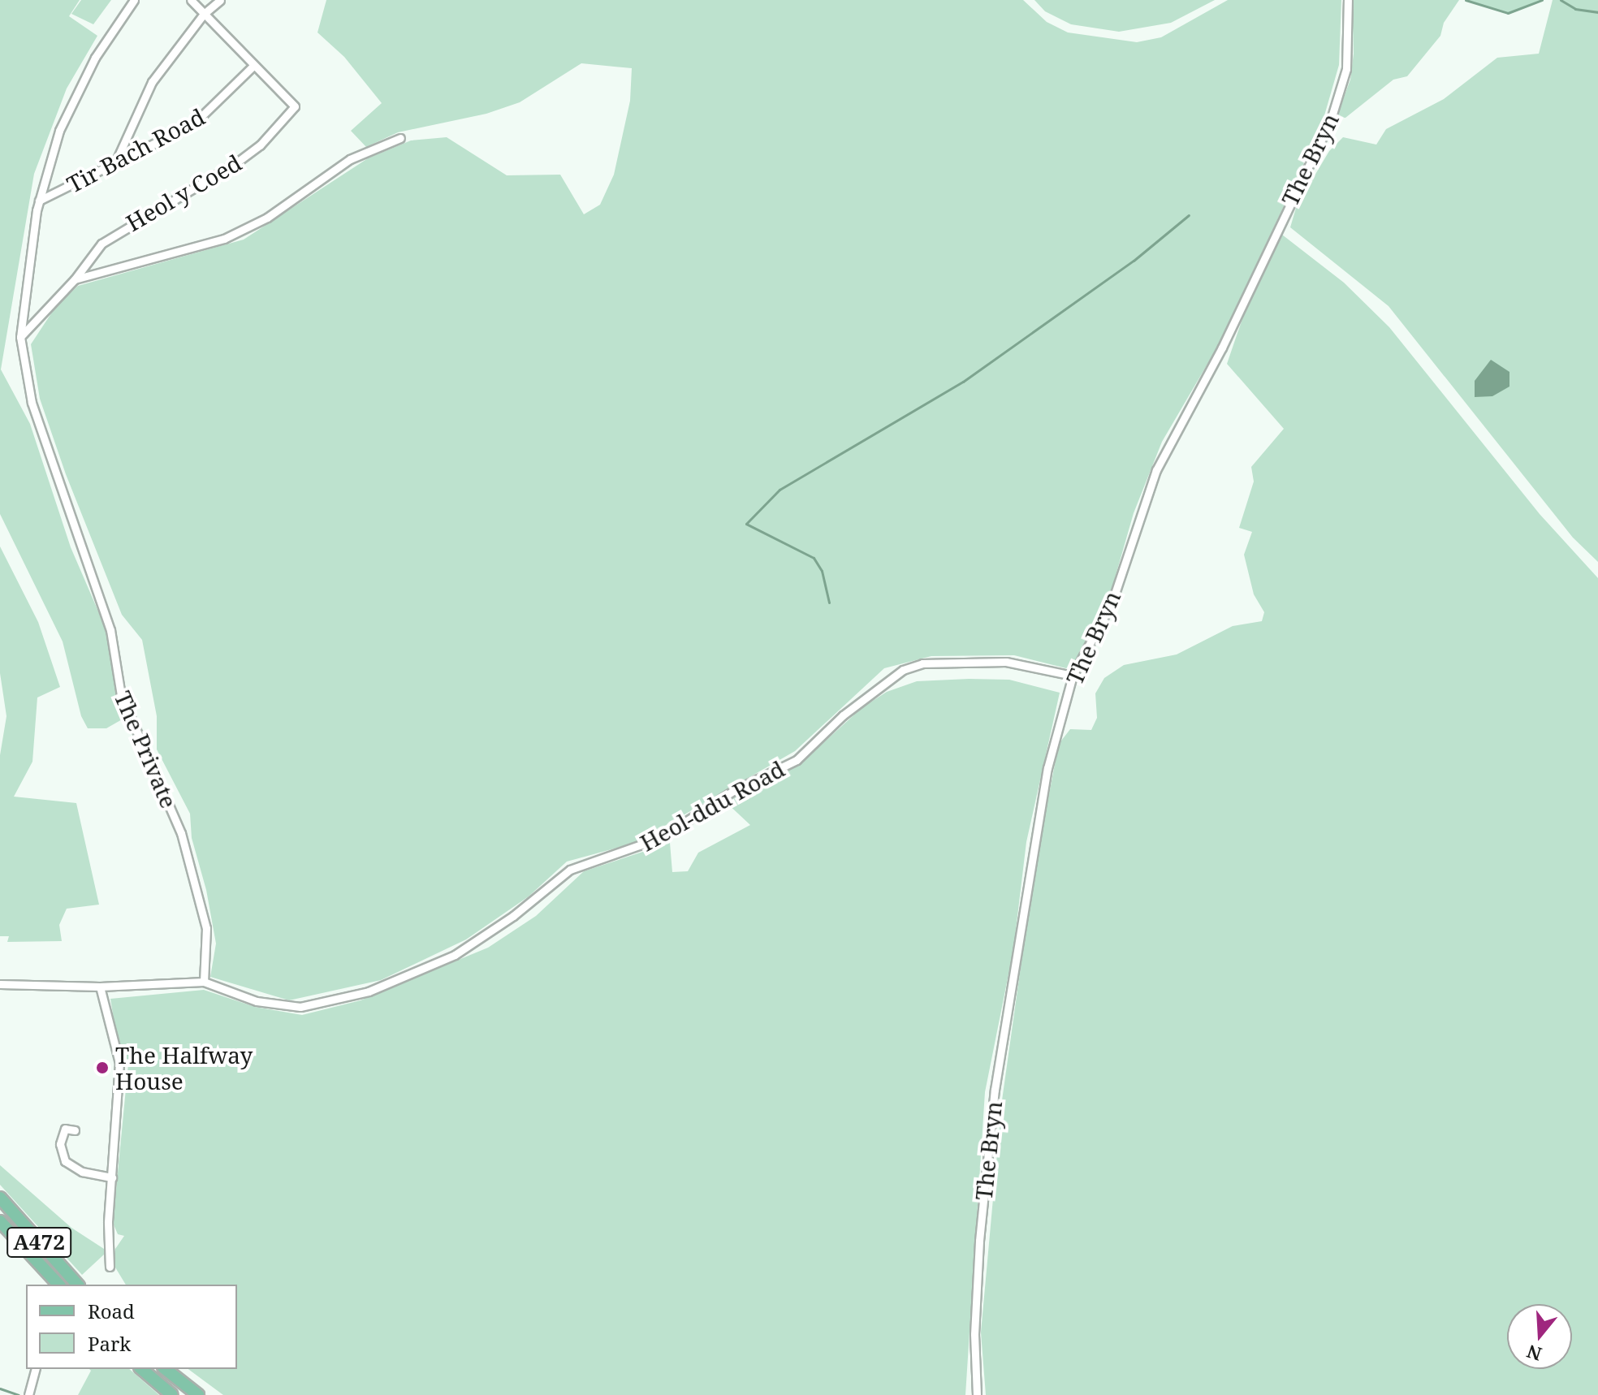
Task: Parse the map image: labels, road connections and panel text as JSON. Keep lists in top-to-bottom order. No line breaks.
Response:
{"streets":{"main road":["A472"],"street":["Tir Bach Road","The Bryn","Heol y Coed","The Private","Heol-ddu Road"]},"crossings":[["Tir Bach Road","Heol y Coed"],["Tir Bach Road","The Private"],["The Bryn","Heol-ddu Road"],["Heol y Coed","The Private"],["The Private","Heol-ddu Road"]],"places":["The Halfway House"],"legend":["Road","Park"],"north":"bottom"}
